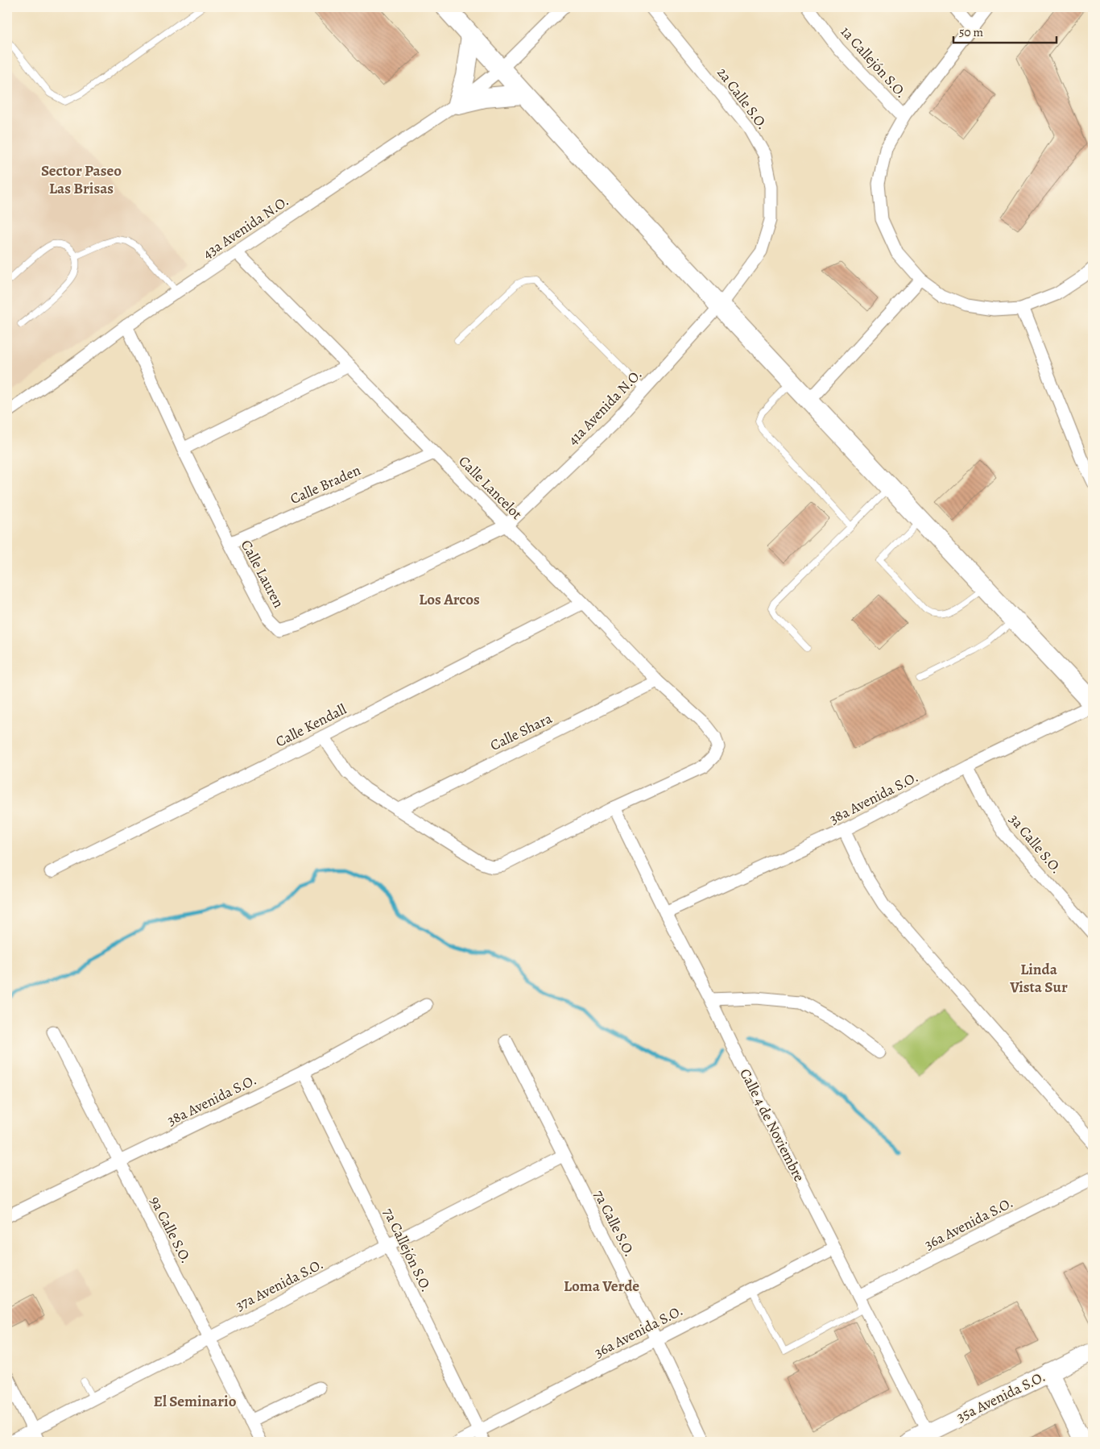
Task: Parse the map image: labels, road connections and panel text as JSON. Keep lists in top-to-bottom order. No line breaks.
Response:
{"streets":{"main road":["35a Avenida S.O."],"street":["1a Callejón S.O.","2a Calle S.O.","43a Avenida N.O.","41a Avenida N.O.","Calle Braden","Calle Lancelot","Calle Lauren","Calle Kendall","Calle Shara","38a Avenida S.O.","3a Calle S.O.","Calle 4 de Noviembre","7a Calle S.O.","36a Avenida S.O.","9a Calle S.O.","7a Callejón S.O.","37a Avenida S.O."]},"crossings":[["2a Calle S.O.","41a Avenida N.O."],["43a Avenida N.O.","Calle Lancelot"],["43a Avenida N.O.","Calle Lauren"],["41a Avenida N.O.","Calle Lancelot"],["41a Avenida N.O.","Calle Lauren"],["Calle Braden","Calle Lancelot"],["Calle Braden","Calle Lauren"],["Calle Lancelot","Calle Lauren"],["Calle Lancelot","Calle Kendall"],["Calle Lancelot","Calle Shara"],["Calle Lancelot","Calle 4 de Noviembre"],["38a Avenida S.O.","3a Calle S.O."],["38a Avenida S.O.","Calle 4 de Noviembre"],["38a Avenida S.O.","9a Calle S.O."],["38a Avenida S.O.","7a Callejón S.O."],["Calle 4 de Noviembre","36a Avenida S.O."],["Calle 4 de Noviembre","35a Avenida S.O."],["7a Calle S.O.","36a Avenida S.O."],["7a Calle S.O.","37a Avenida S.O."],["36a Avenida S.O.","7a Callejón S.O."],["9a Calle S.O.","37a Avenida S.O."],["7a Callejón S.O.","37a Avenida S.O."]],"districts":["Sector Paseo Las Brisas","Los Arcos","Linda Vista Sur","Loma Verde","El Seminario"],"scale_bar":"50 m"}
